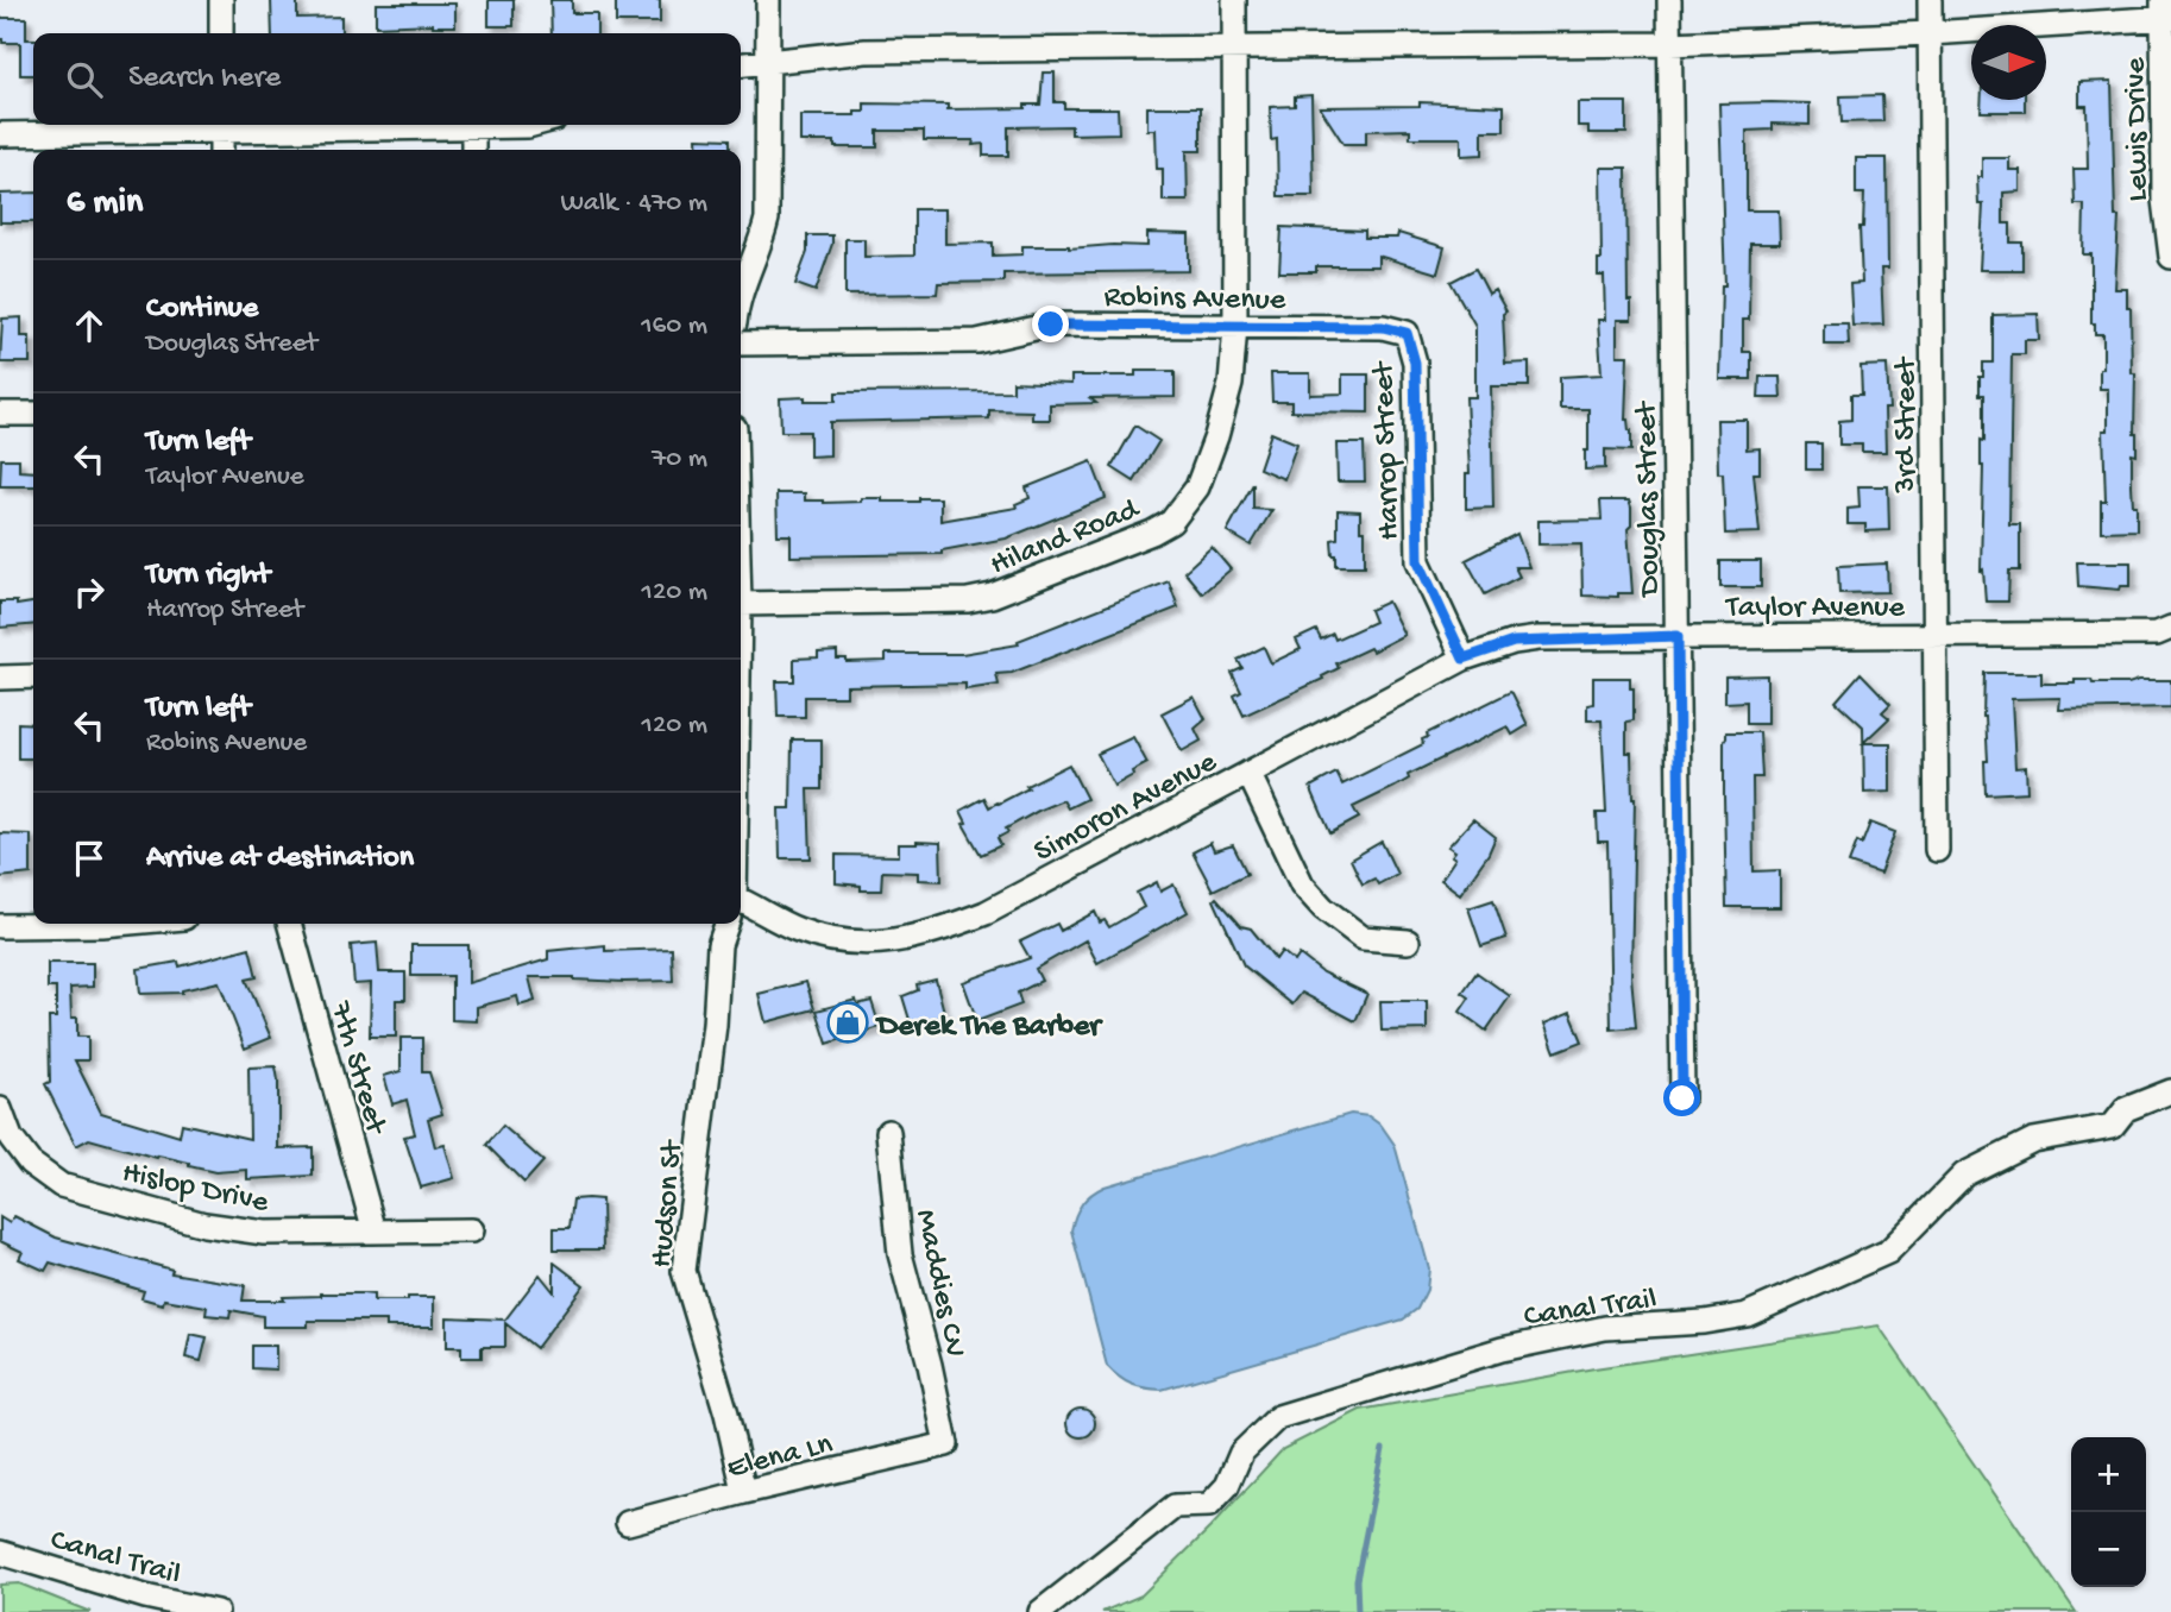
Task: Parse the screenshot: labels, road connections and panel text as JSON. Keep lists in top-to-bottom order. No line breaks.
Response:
{"streets":{"street":["Lewis Drive","Robins Avenue","3rd Street","Harrop Street","Douglas Street","Hiland Road","Taylor Avenue","Simoron Avenue","7th Street","Hislop Drive","Hudson St","Maddies CV","Canal Trail","Elena Ln"]},"crossings":[["Robins Avenue","Harrop Street"],["Robins Avenue","Hiland Road"],["3rd Street","Taylor Avenue"],["Harrop Street","Taylor Avenue"],["Harrop Street","Simoron Avenue"],["Douglas Street","Taylor Avenue"],["Taylor Avenue","Simoron Avenue"],["7th Street","Hislop Drive"],["Hudson St","Elena Ln"],["Maddies CV","Elena Ln"]],"places":{"shop":["Derek The Barber"]},"north":"right","page":{"search":"Search here","heading":["6 min","Walk · 470 m"],"list":[["Continue","Douglas Street","160 m"],["Turn left","Taylor Avenue","70 m"],["Turn right","Harrop Street","120 m"],["Turn left","Robins Avenue","120 m"],"Arrive at destination"],"map_buttons":["+","−"]}}
